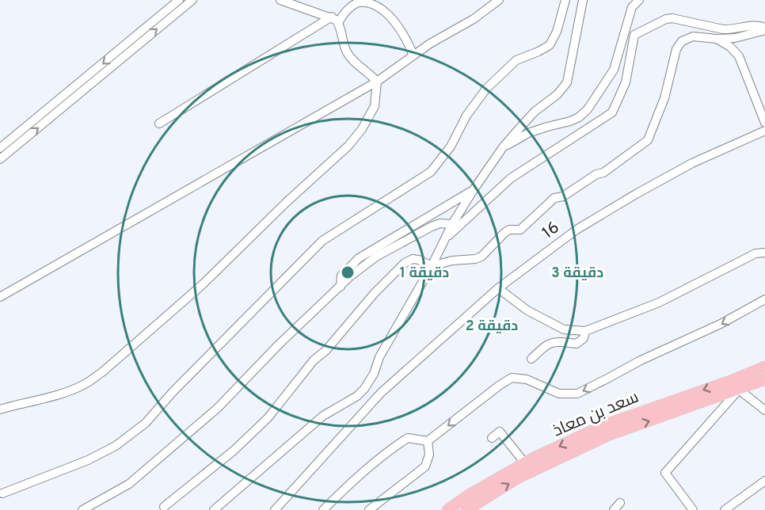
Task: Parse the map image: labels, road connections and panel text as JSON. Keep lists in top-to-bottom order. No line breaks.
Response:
{"streets":{"main road":["سعد بن معاذ"],"street":["16"]},"rings":["1 دقيقة","3 دقيقة","2 دقيقة"]}
